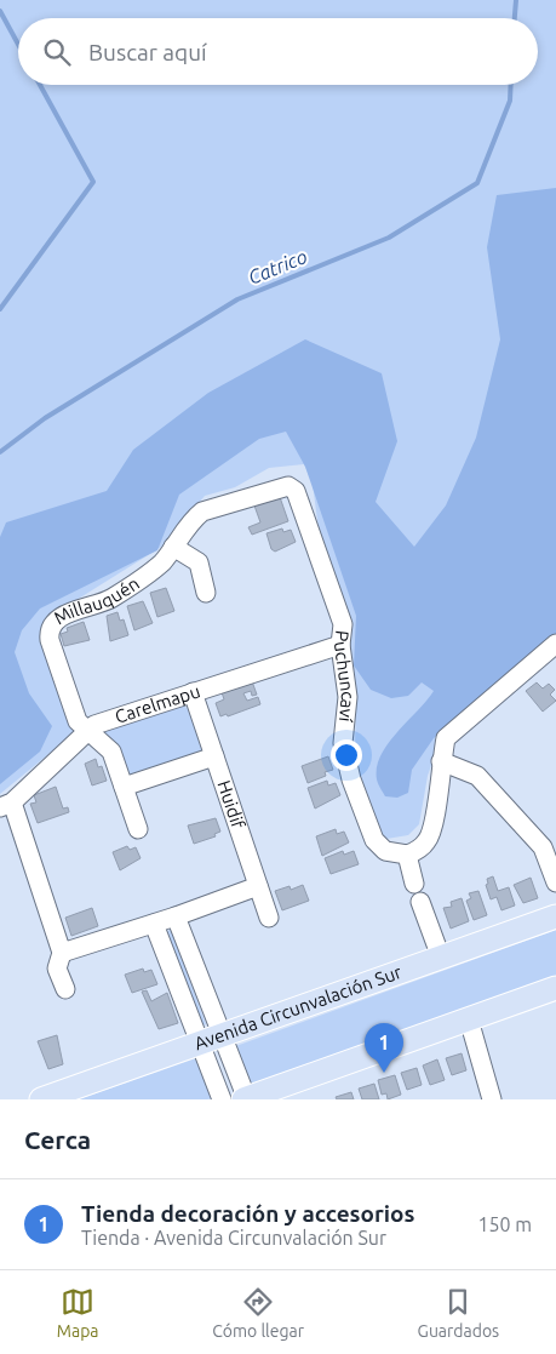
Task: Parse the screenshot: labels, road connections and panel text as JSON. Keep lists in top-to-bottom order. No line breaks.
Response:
{"streets":{"main road":["Avenida Circunvalación Sur"],"street":["Millauquén","Puchuncaví","Carelmapu","Huidif"]},"crossings":[["Millauquén","Puchuncaví"],["Millauquén","Carelmapu"],["Puchuncaví","Carelmapu"],["Carelmapu","Huidif"]],"water":["Catrico"],"page":{"search":"Buscar aquí","pins":"1","heading":"Cerca","list":[{"mark":"1","name":"Tienda decoración y accesorios","note":"Tienda · Avenida Circunvalación Sur","value":"150 m"}],"nav":["Mapa","Cómo llegar","Guardados"]}}
